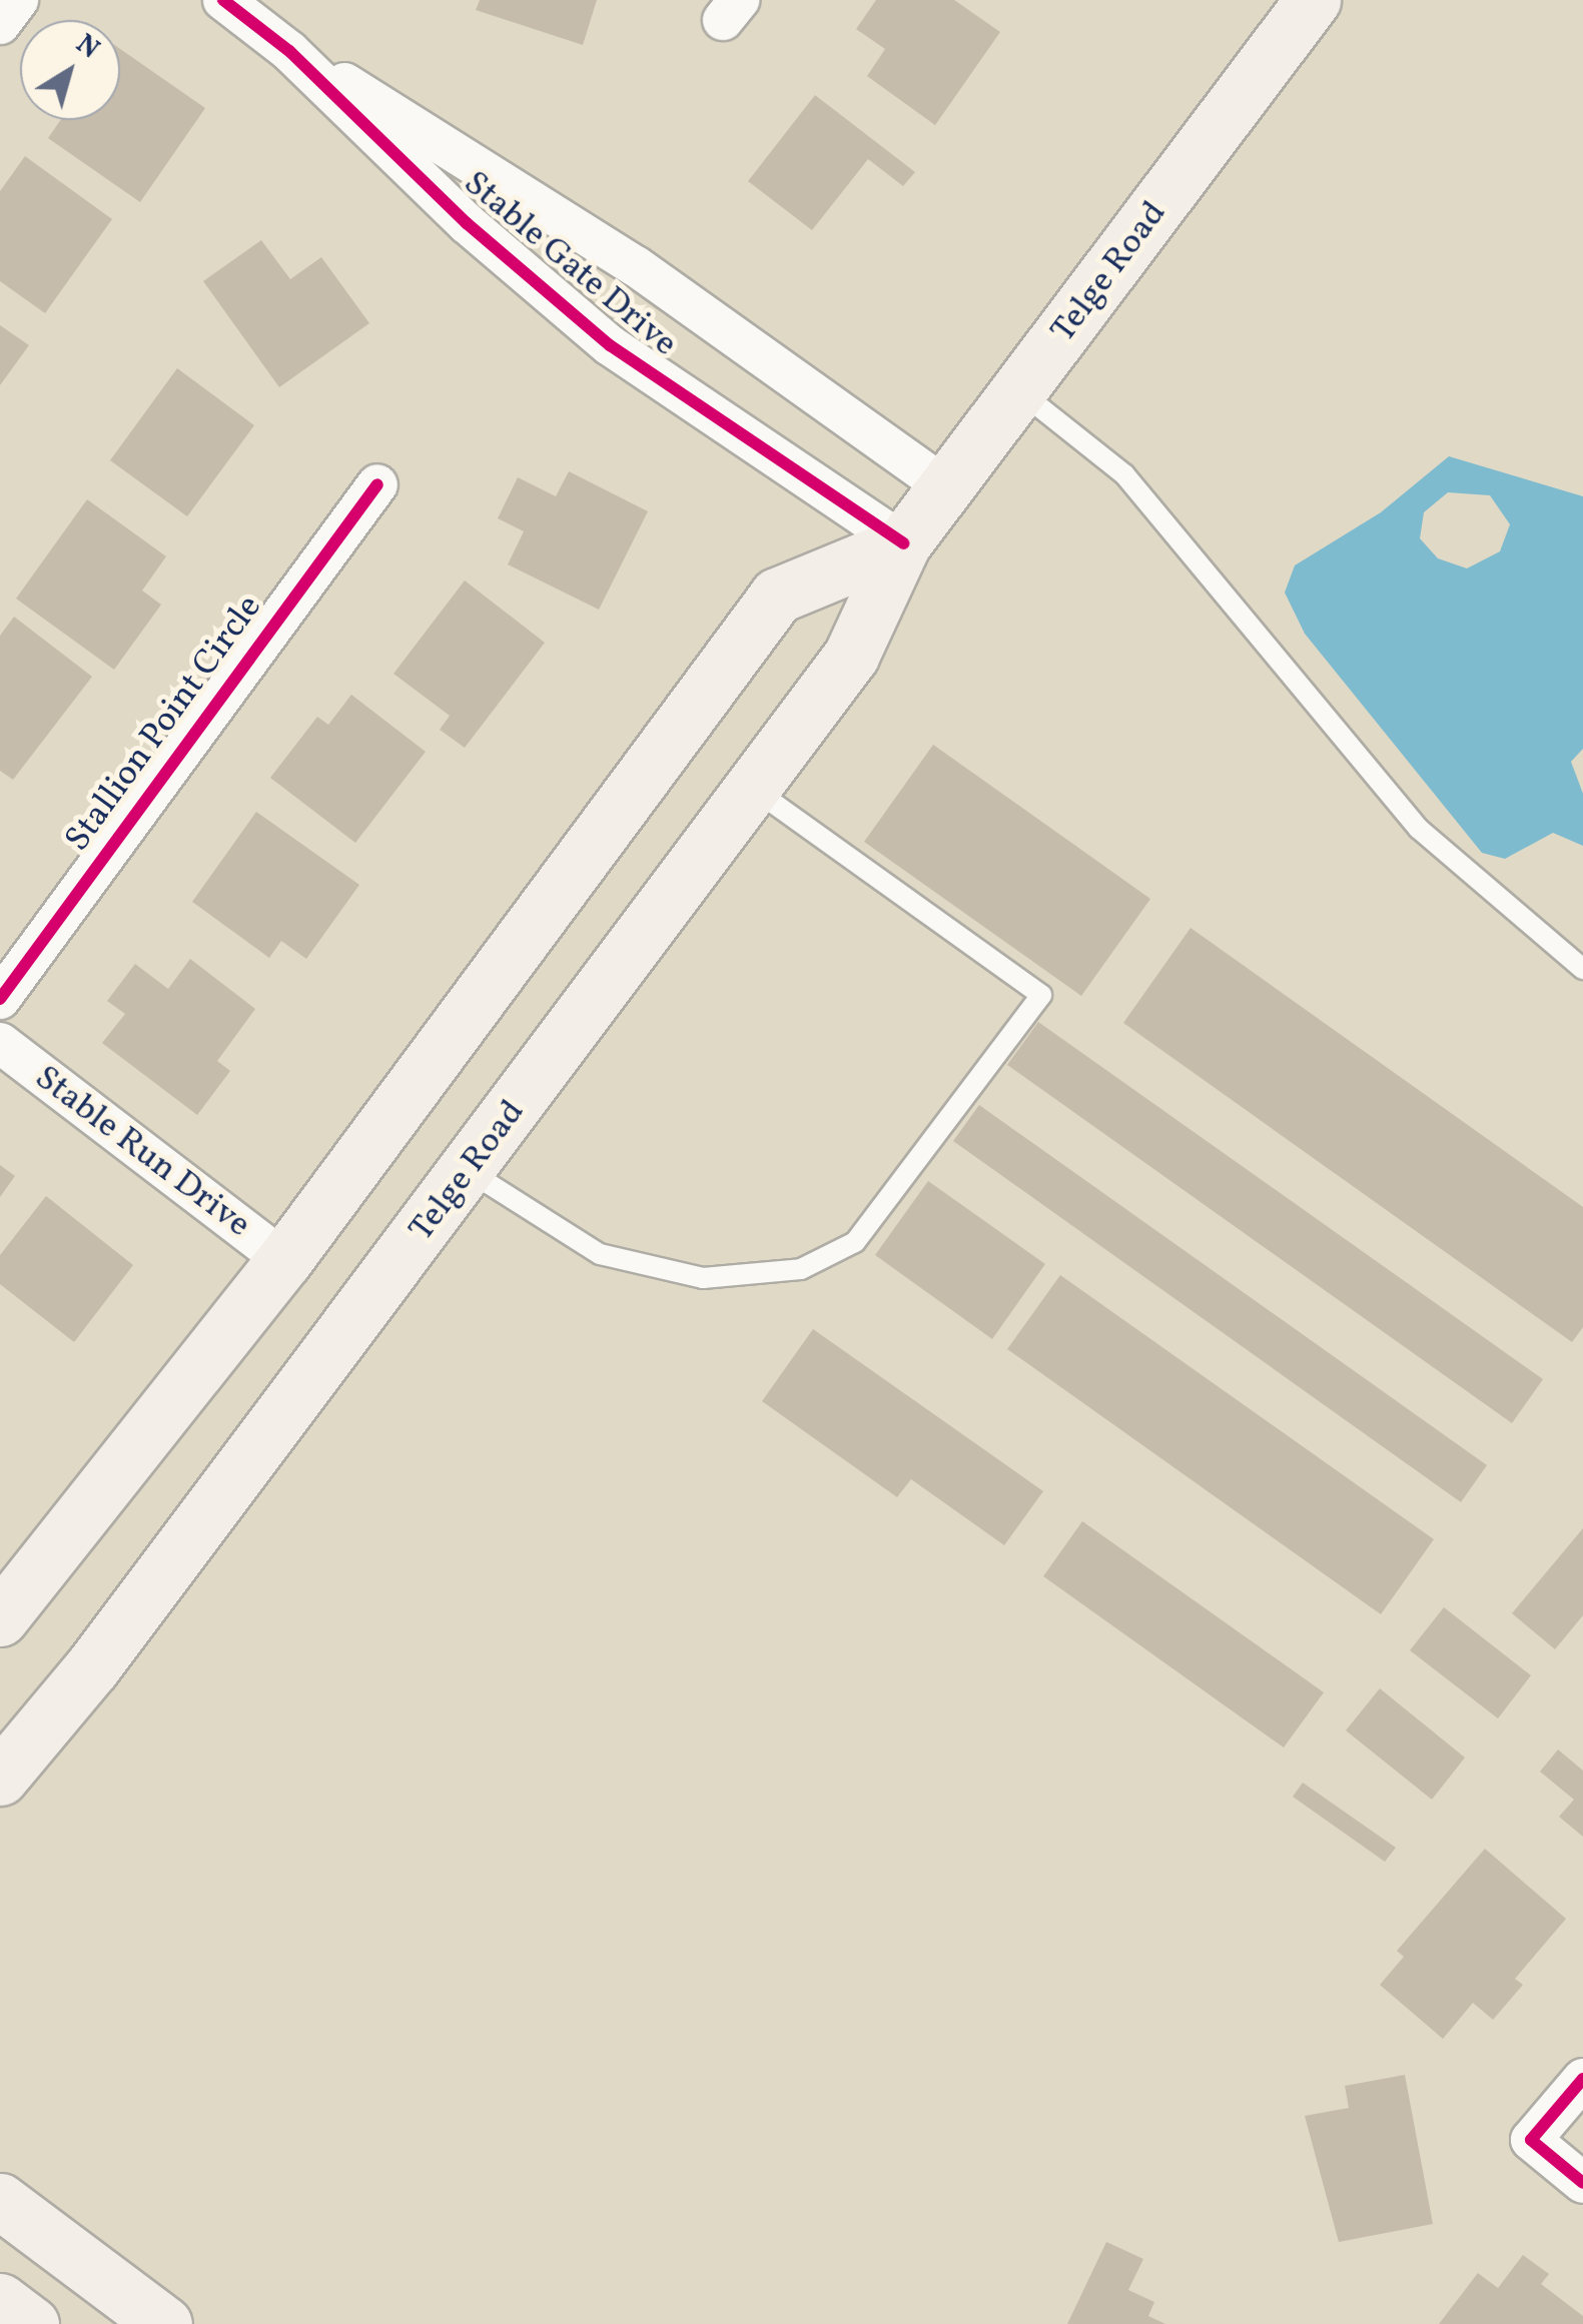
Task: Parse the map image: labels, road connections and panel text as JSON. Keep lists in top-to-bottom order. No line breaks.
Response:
{"streets":{"main road":["Telge Road"],"street":["Stable Gate Drive","Stallion Point Circle","Stable Run Drive"]},"crossings":[["Stable Gate Drive","Telge Road"],["Telge Road","Stable Run Drive"]],"north":"top right"}
